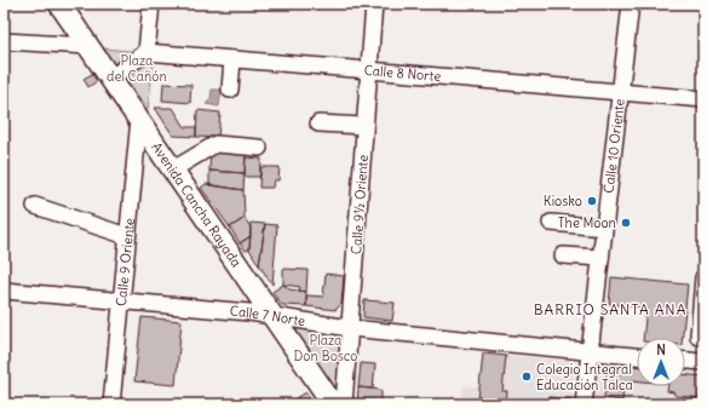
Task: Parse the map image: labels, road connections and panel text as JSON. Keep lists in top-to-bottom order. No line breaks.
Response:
{"streets":{"main road":["Avenida Cancha Rayada"],"street":["Calle 8 Norte","Calle 10 Oriente","Calle 9½ Oriente","Calle 9 Oriente","Calle 7 Norte"]},"crossings":[["Calle 8 Norte","Calle 10 Oriente"],["Calle 8 Norte","Calle 9½ Oriente"],["Calle 10 Oriente","Calle 7 Norte"],["Avenida Cancha Rayada","Calle 9 Oriente"],["Avenida Cancha Rayada","Calle 7 Norte"],["Calle 9½ Oriente","Calle 7 Norte"],["Calle 9 Oriente","Calle 7 Norte"]],"districts":["BARRIO SANTA ANA"],"parks":["Plaza del Cañón","Plaza Don Bosco"],"places":["Kiosko","The Moon","Colegio Integral Educación Talca"],"north":"top"}
